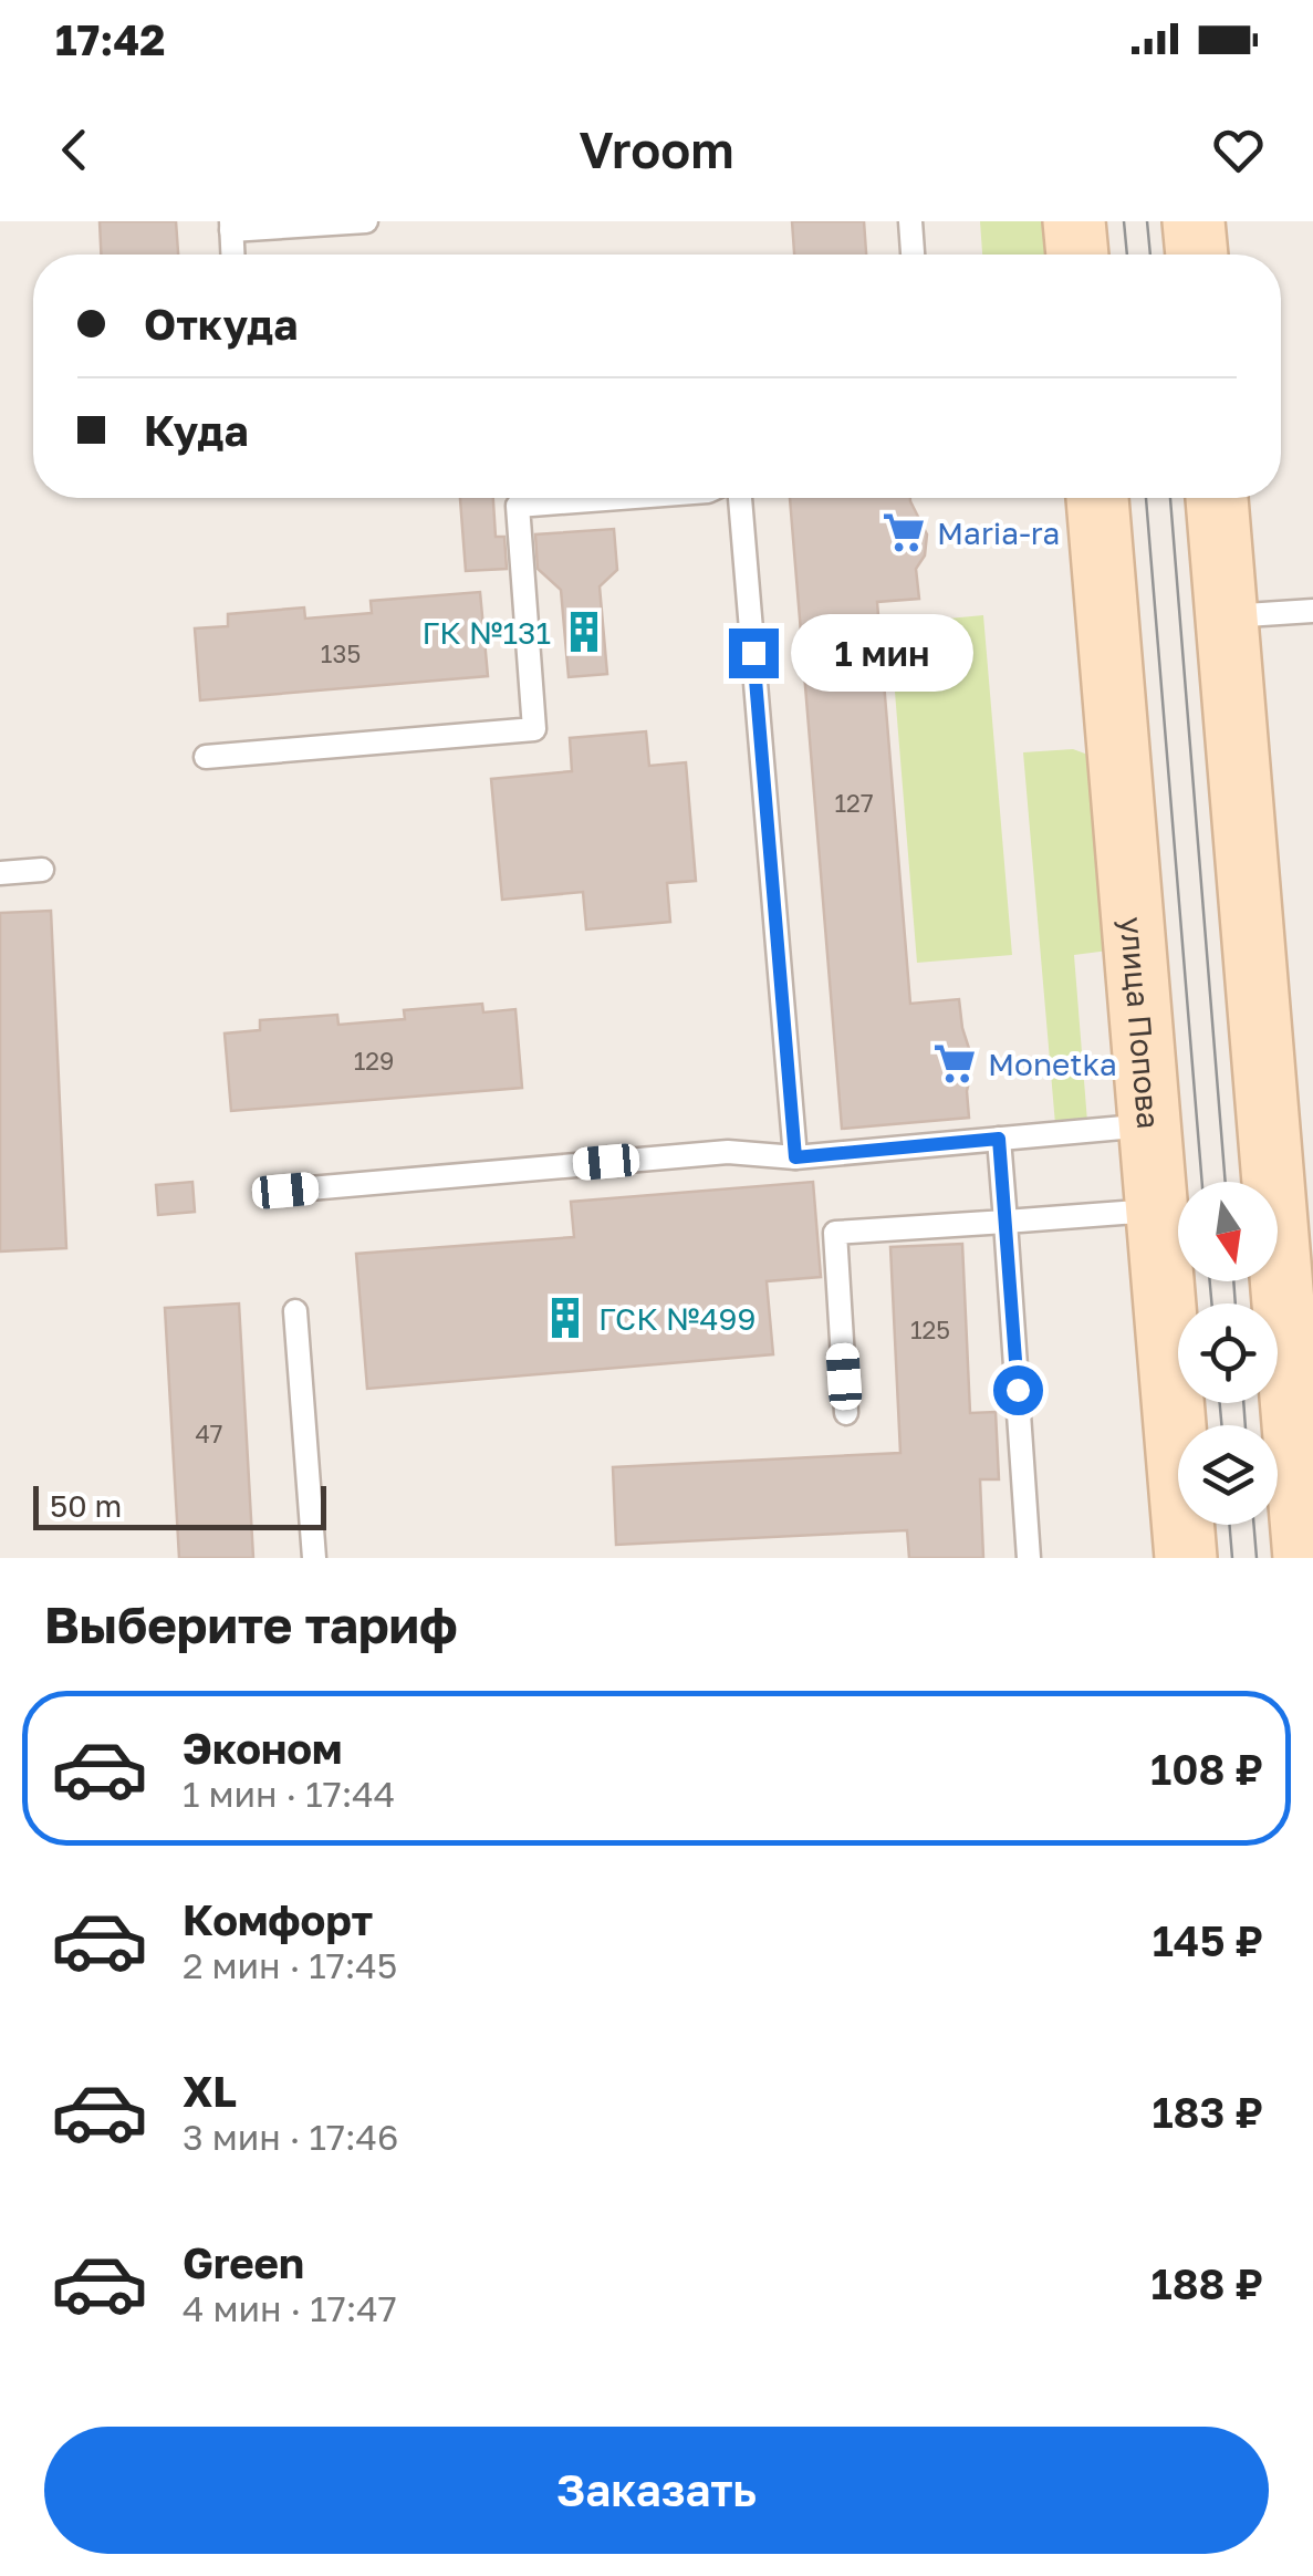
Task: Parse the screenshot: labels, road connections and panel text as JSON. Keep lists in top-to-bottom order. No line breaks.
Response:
{"streets":{"main road":["улица Попова"]},"places":{"supermarket":["Maria-ra","Monetka"],"building":["ГК №131","ГСК №499"]},"house_numbers":["135","127","129","125","47"],"scale_bar":"50 m","north":"bottom","page":{"status":"17:42","header":"Vroom","banner":["Откуда","Куда"],"bubble":"1 мин","scale":"50 m","heading":"Выберите тариф","list":[{"name":"Эконом","note":"1 мин · 17:44","value":"108 ₽"},{"name":"Комфорт","note":"2 мин · 17:45","value":"145 ₽"},{"name":"XL","note":"3 мин · 17:46","value":"183 ₽"},{"name":"Green","note":"4 мин · 17:47","value":"188 ₽"}],"buttons":"Заказать"}}
